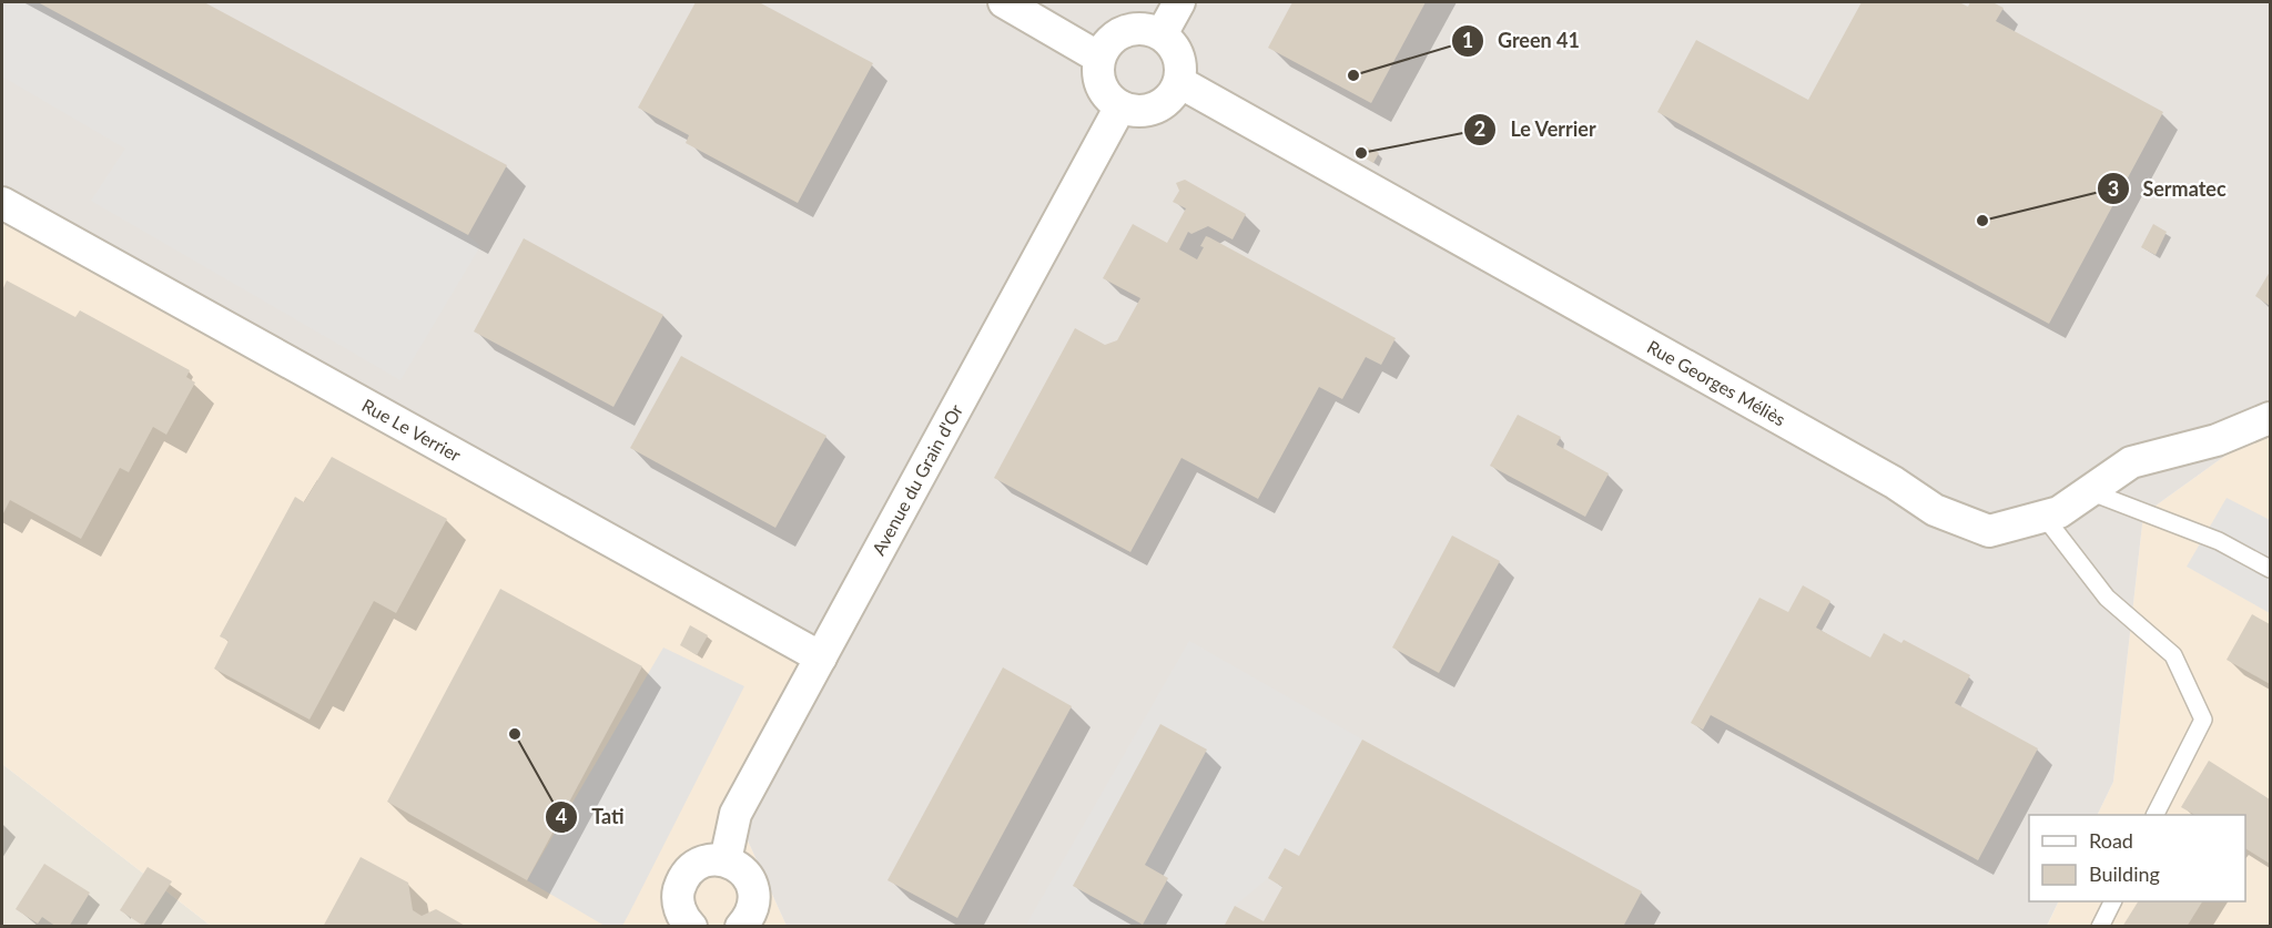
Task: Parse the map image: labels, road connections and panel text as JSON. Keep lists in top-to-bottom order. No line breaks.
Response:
{"streets":{"street":["Rue Georges Méliès","Rue Le Verrier","Avenue du Grain d'Or"]},"crossings":[["Rue Georges Méliès","Avenue du Grain d'Or"],["Rue Le Verrier","Avenue du Grain d'Or"]],"places":["Green 41","Le Verrier","Sermatec","Tati"],"legend":["Road","Building"]}
